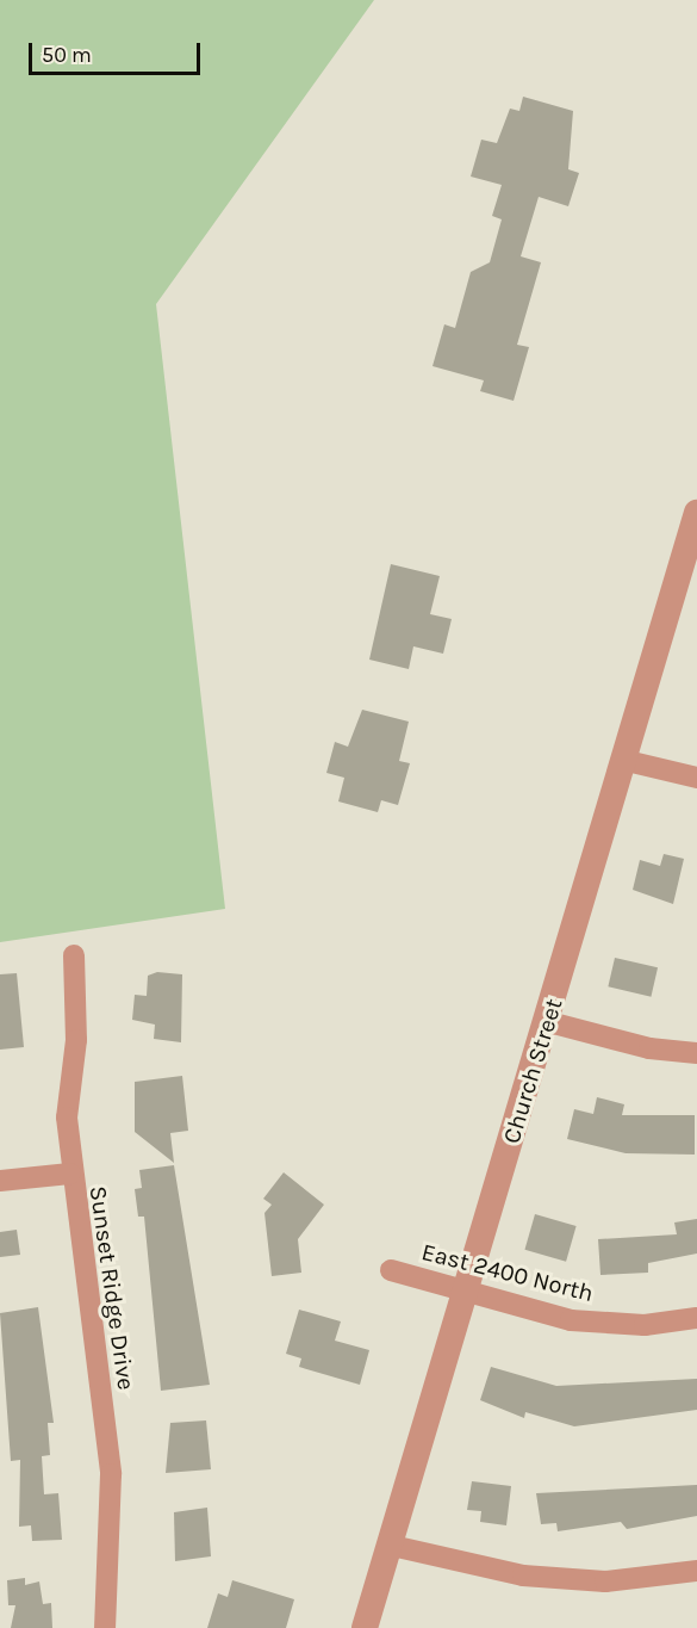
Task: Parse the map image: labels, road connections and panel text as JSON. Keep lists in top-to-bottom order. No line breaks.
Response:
{"streets":{"street":["Church Street","East 2400 North","Sunset Ridge Drive"]},"crossings":[["Church Street","East 2400 North"]],"scale_bar":"50 m"}
